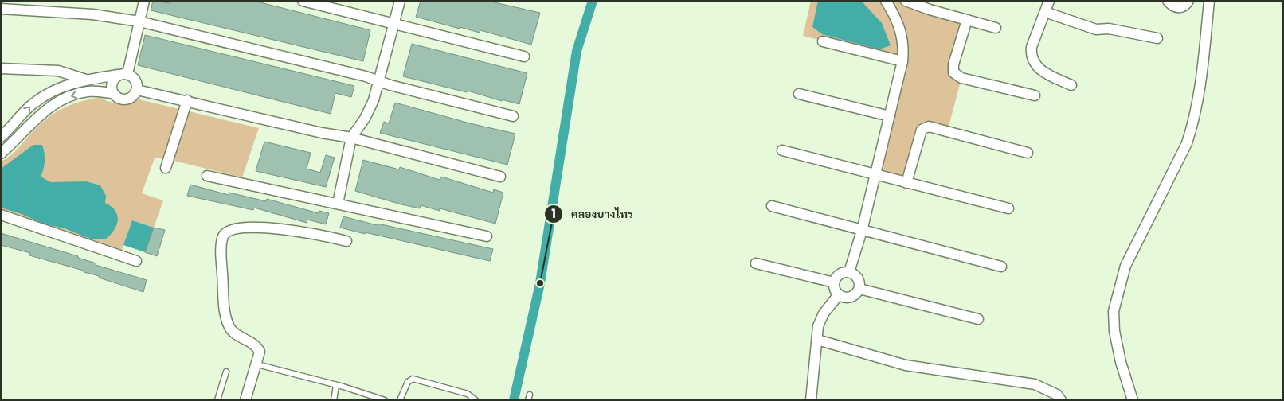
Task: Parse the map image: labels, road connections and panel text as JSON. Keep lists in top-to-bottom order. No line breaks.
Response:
{"places":["คลองบางไทร"]}
